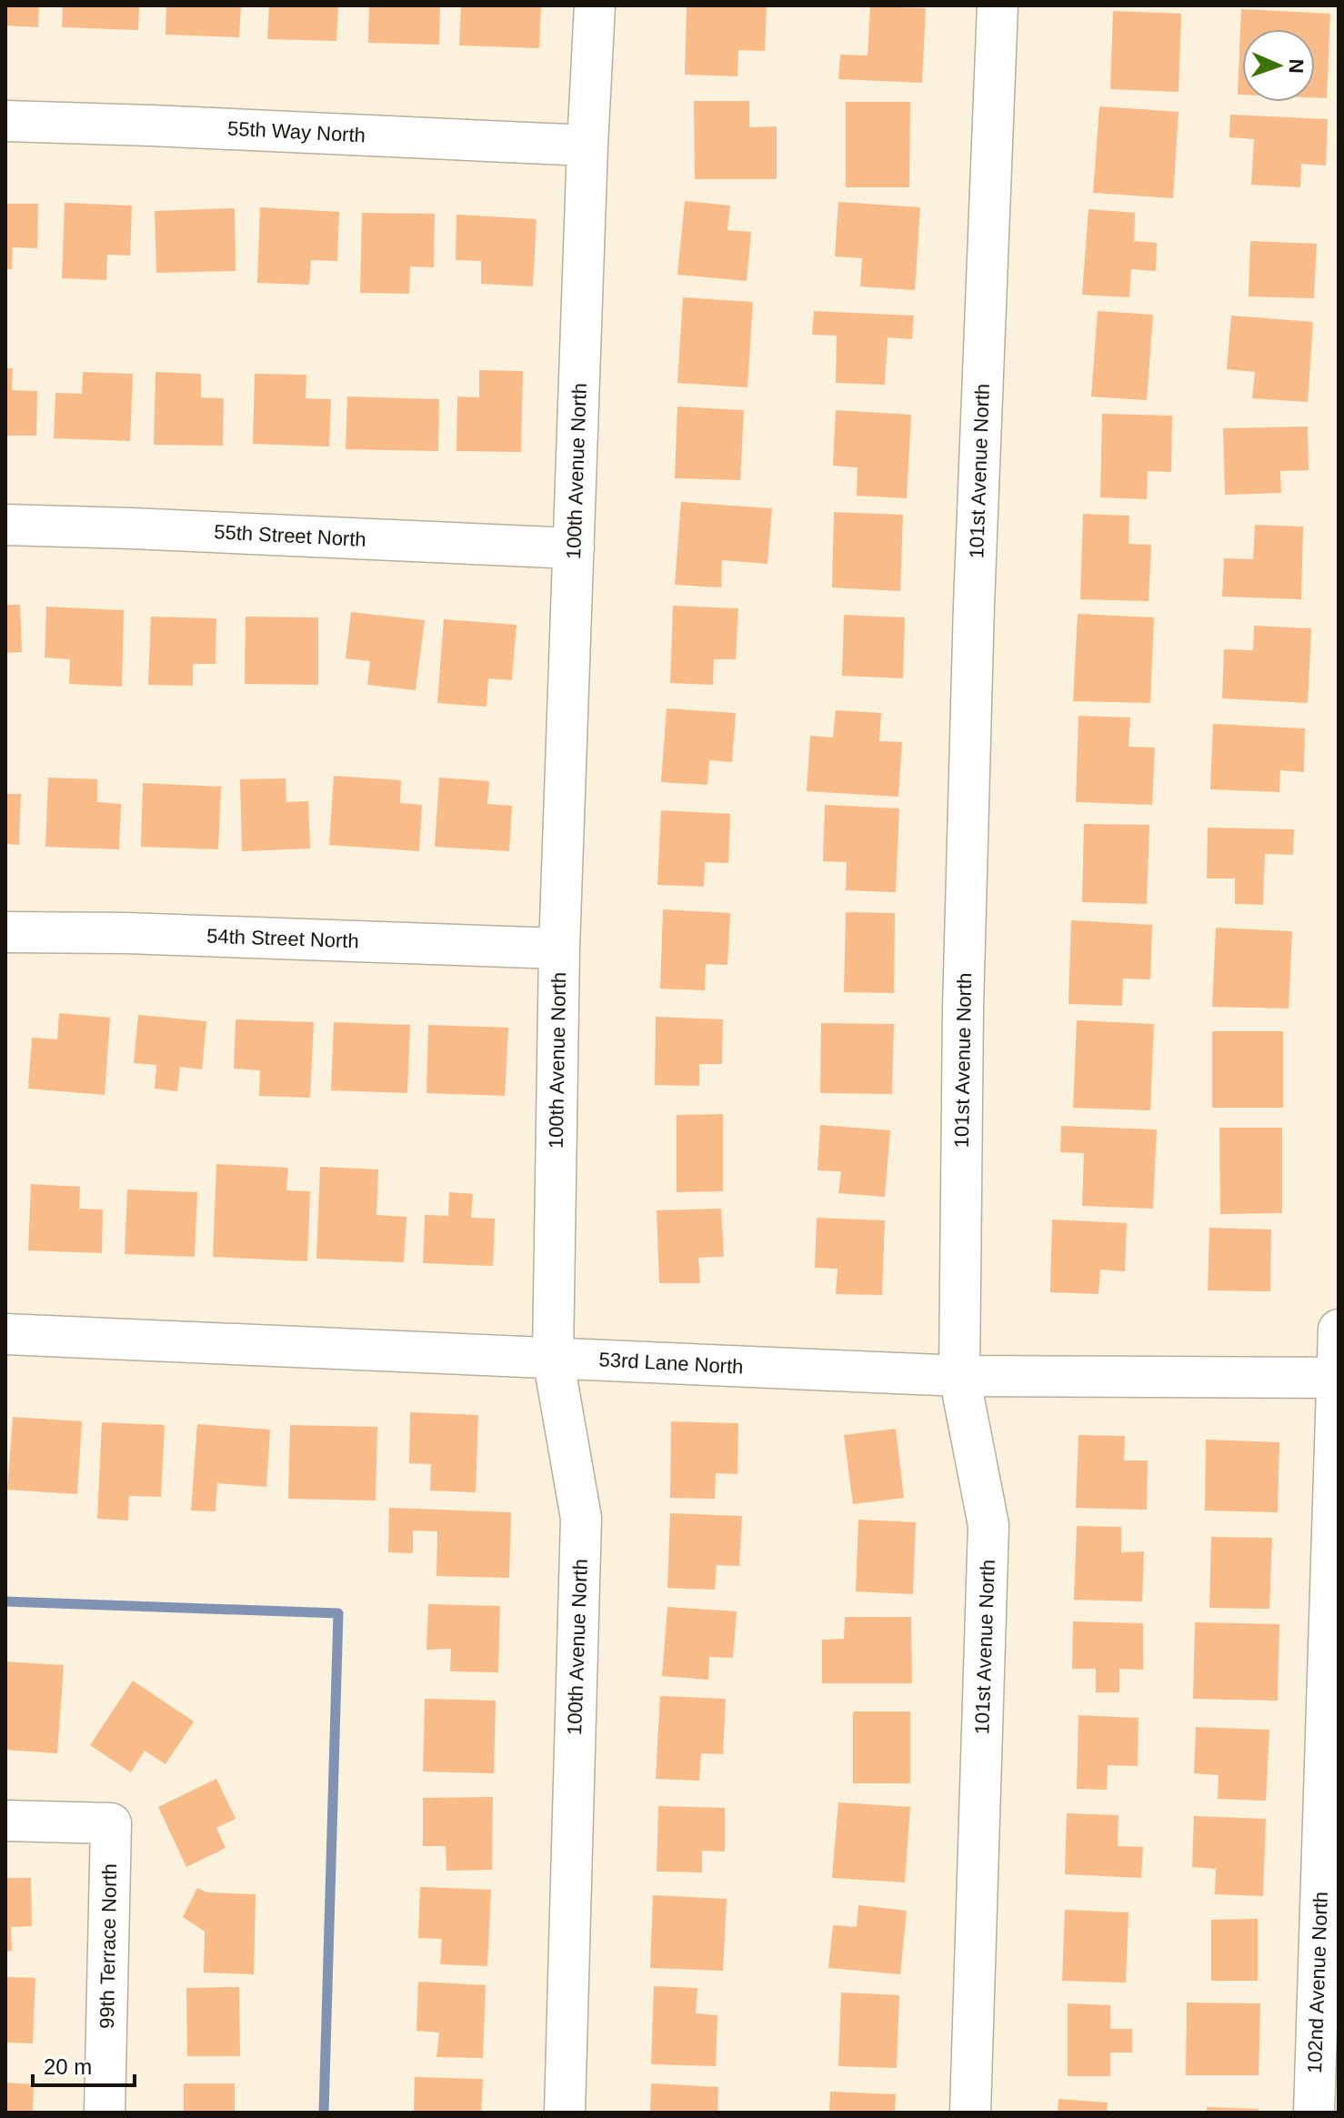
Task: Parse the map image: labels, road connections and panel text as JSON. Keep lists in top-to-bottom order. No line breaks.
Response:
{"streets":{"street":["55th Way North","100th Avenue North","101st Avenue North","55th Street North","54th Street North","53rd Lane North","99th Terrace North","102nd Avenue North"]},"crossings":[["55th Way North","100th Avenue North"],["100th Avenue North","55th Street North"],["100th Avenue North","54th Street North"],["100th Avenue North","53rd Lane North"],["101st Avenue North","53rd Lane North"],["53rd Lane North","102nd Avenue North"]],"scale_bar":"20 m","north":"right"}
